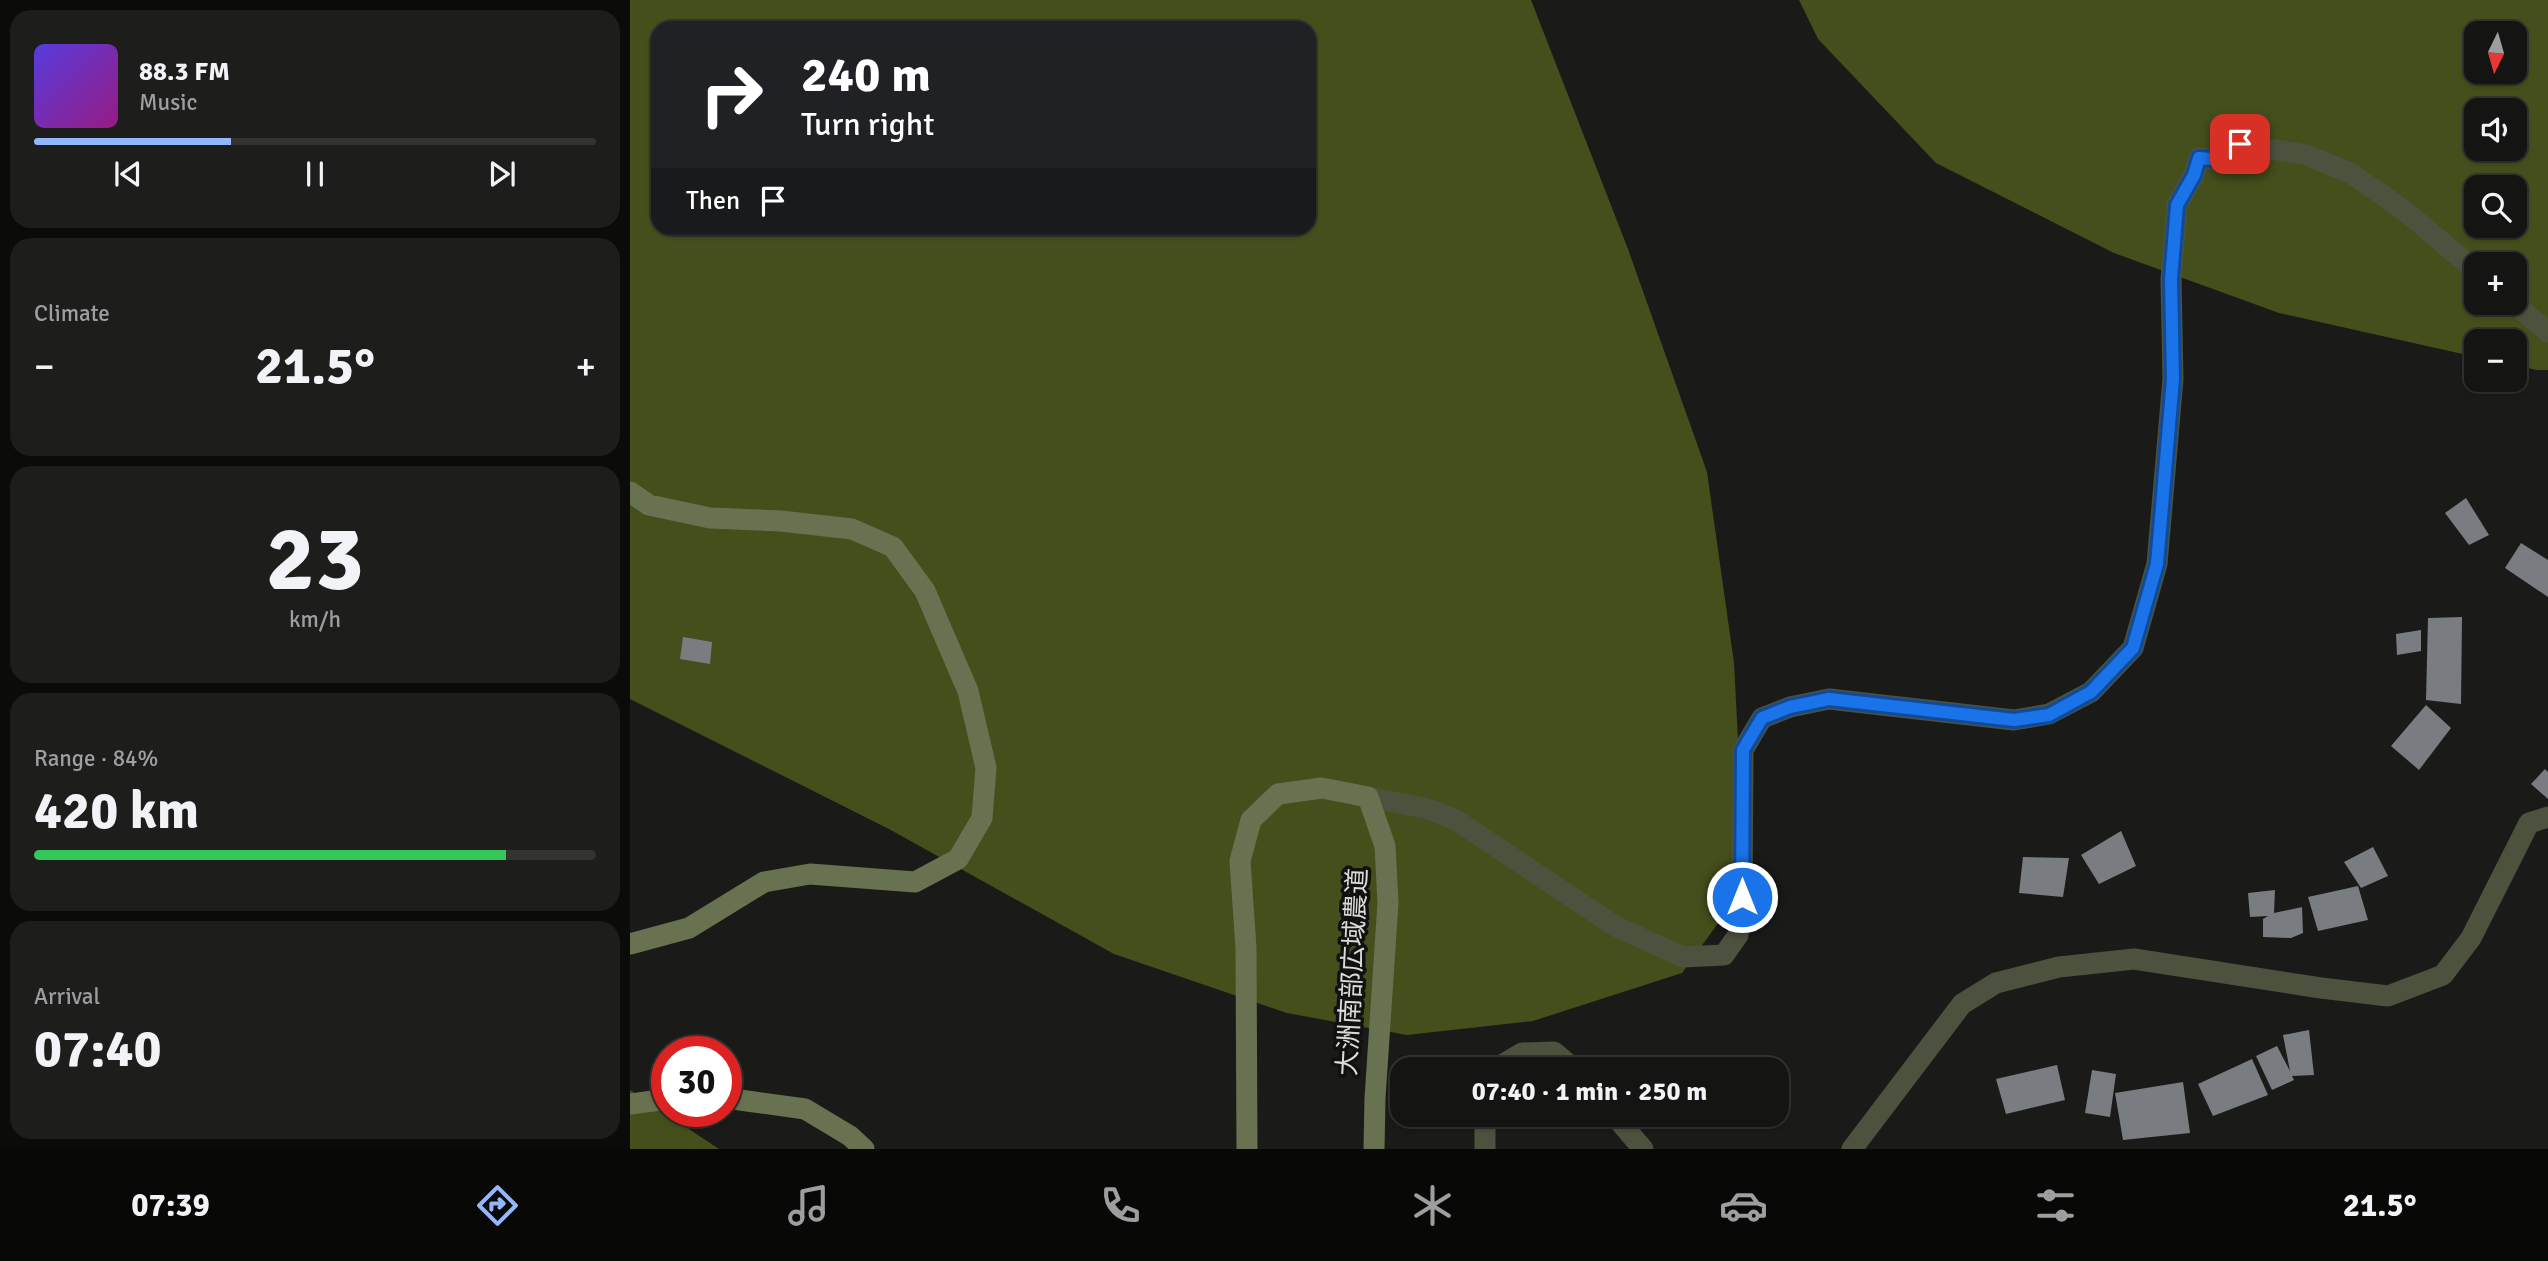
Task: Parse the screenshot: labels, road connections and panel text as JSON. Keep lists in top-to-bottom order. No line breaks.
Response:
{"streets":{"street":["大洲南部広域農道"]},"north":"bottom","page":{"map_buttons":["+","−"],"turn":["240 m","Turn right"],"song":["88.3 FM","Music"],"then":"Then","tile":["Climate",["23","km/h"],["Range · 84%","420 km"],["Arrival","07:40"]],"heat":["−","21.5°","+"],"limit":"30","trip":"07:40 · 1 min · 250 m","tabs":["07:39","21.5°"]}}
